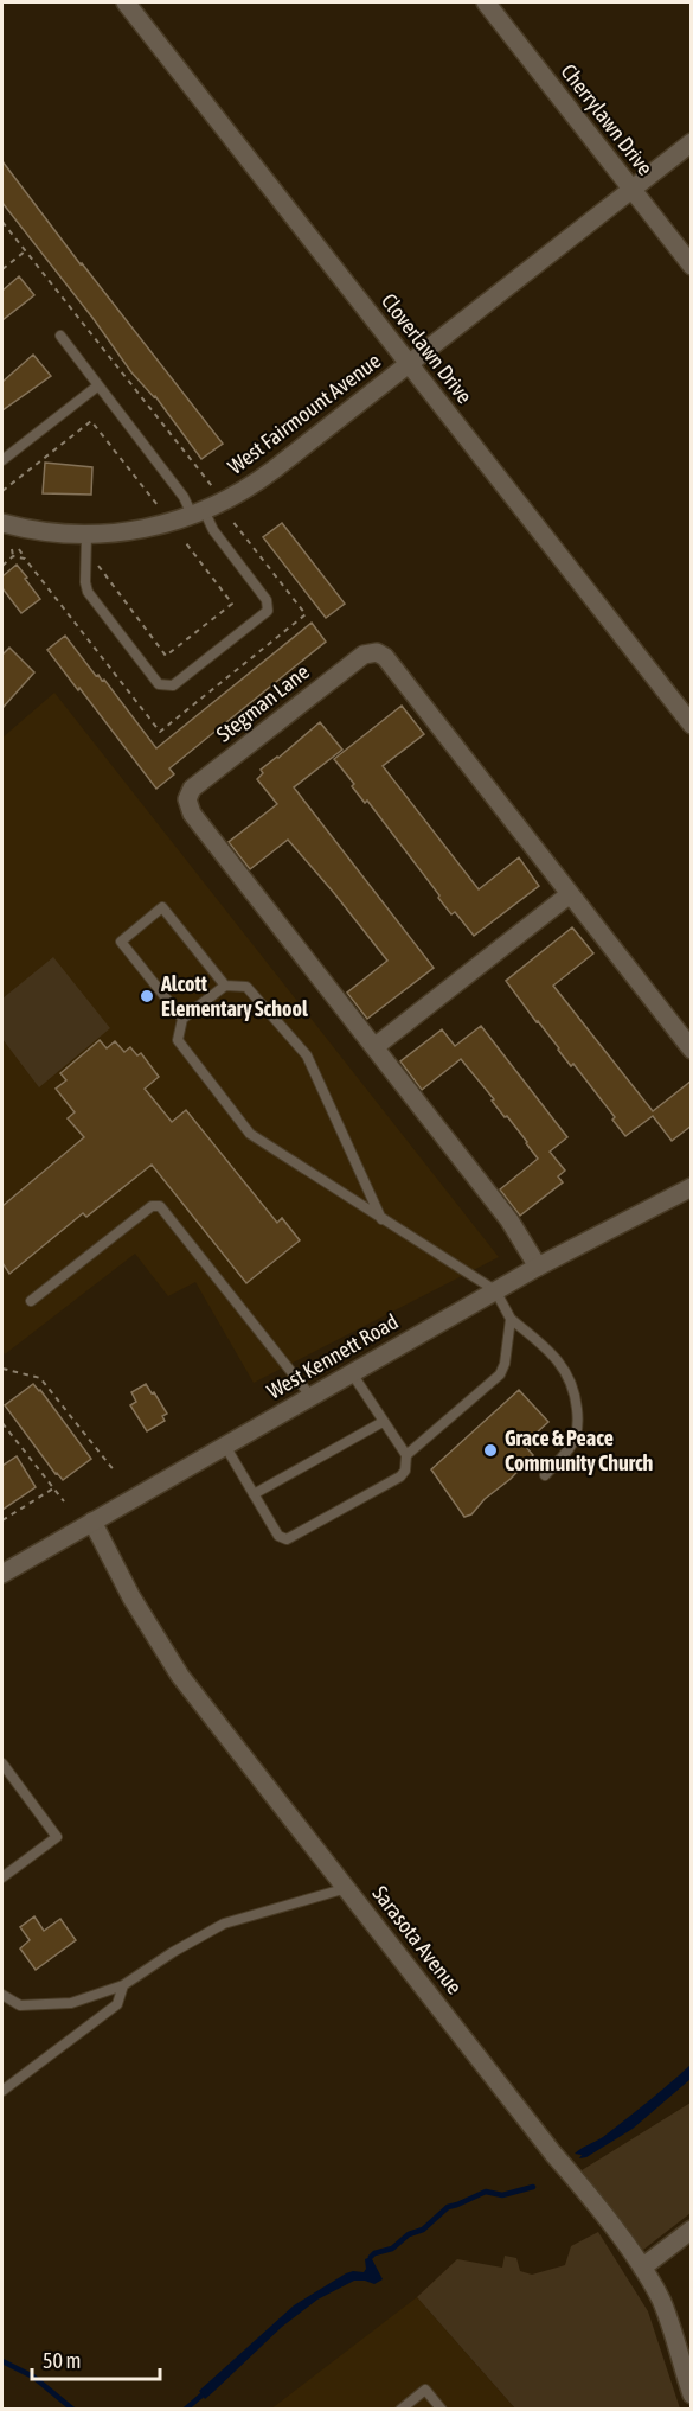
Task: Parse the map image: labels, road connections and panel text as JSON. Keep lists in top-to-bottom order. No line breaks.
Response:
{"streets":{"street":["Cherrylawn Drive","Cloverlawn Drive","West Fairmount Avenue","Stegman Lane","West Kennett Road","Sarasota Avenue"]},"crossings":[["Cherrylawn Drive","West Fairmount Avenue"],["Cloverlawn Drive","West Fairmount Avenue"],["Stegman Lane","West Kennett Road"],["West Kennett Road","Sarasota Avenue"]],"places":["Alcott Elementary School","Grace & Peace Community Church"],"scale_bar":"50 m"}
